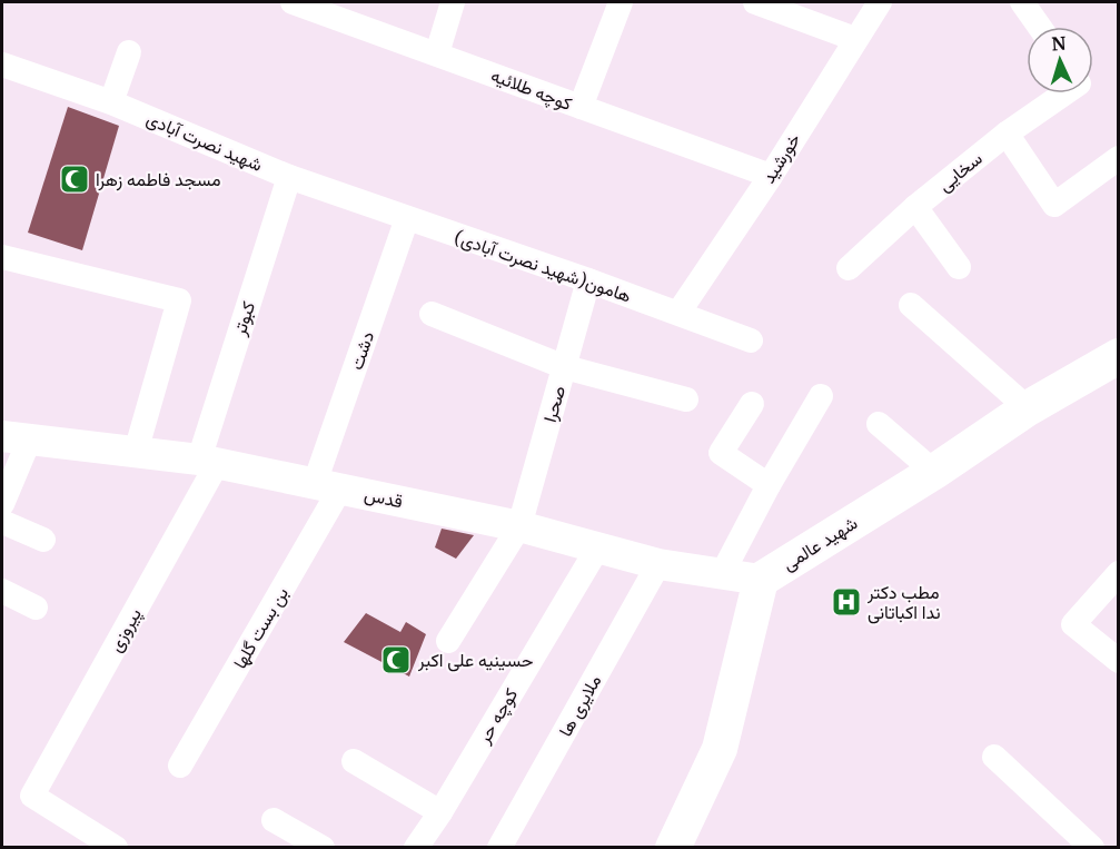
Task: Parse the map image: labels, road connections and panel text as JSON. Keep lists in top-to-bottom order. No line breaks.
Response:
{"streets":{"main road":["شهید عالمی"],"street":["کوچه طلائیه","شهید نصرت آبادی","خورشید","سخایی","(شهید نصرت آبادی)هامون","کبوتر","دشت","صحرا","قدس","بن بست گلها","پیروزی","ملایری ها","کوچه حر"]},"crossings":[["کوچه طلائیه","خورشید"],["شهید نصرت آبادی","(شهید نصرت آبادی)هامون"],["شهید نصرت آبادی","کبوتر"],["شهید نصرت آبادی","دشت"],["خورشید","(شهید نصرت آبادی)هامون"],["(شهید نصرت آبادی)هامون","دشت"],["(شهید نصرت آبادی)هامون","صحرا"],["کبوتر","قدس"],["کبوتر","پیروزی"],["دشت","قدس"],["دشت","بن بست گلها"],["صحرا","قدس"],["قدس","شهید عالمی"],["قدس","بن بست گلها"],["قدس","پیروزی"],["قدس","ملایری ها"],["قدس","کوچه حر"]],"places":{"mosque":["مسجد فاطمه زهرا","حسینیه علی اکبر"],"hospital":["مطب دکتر ندا اکباتانی"]},"north":"top"}
